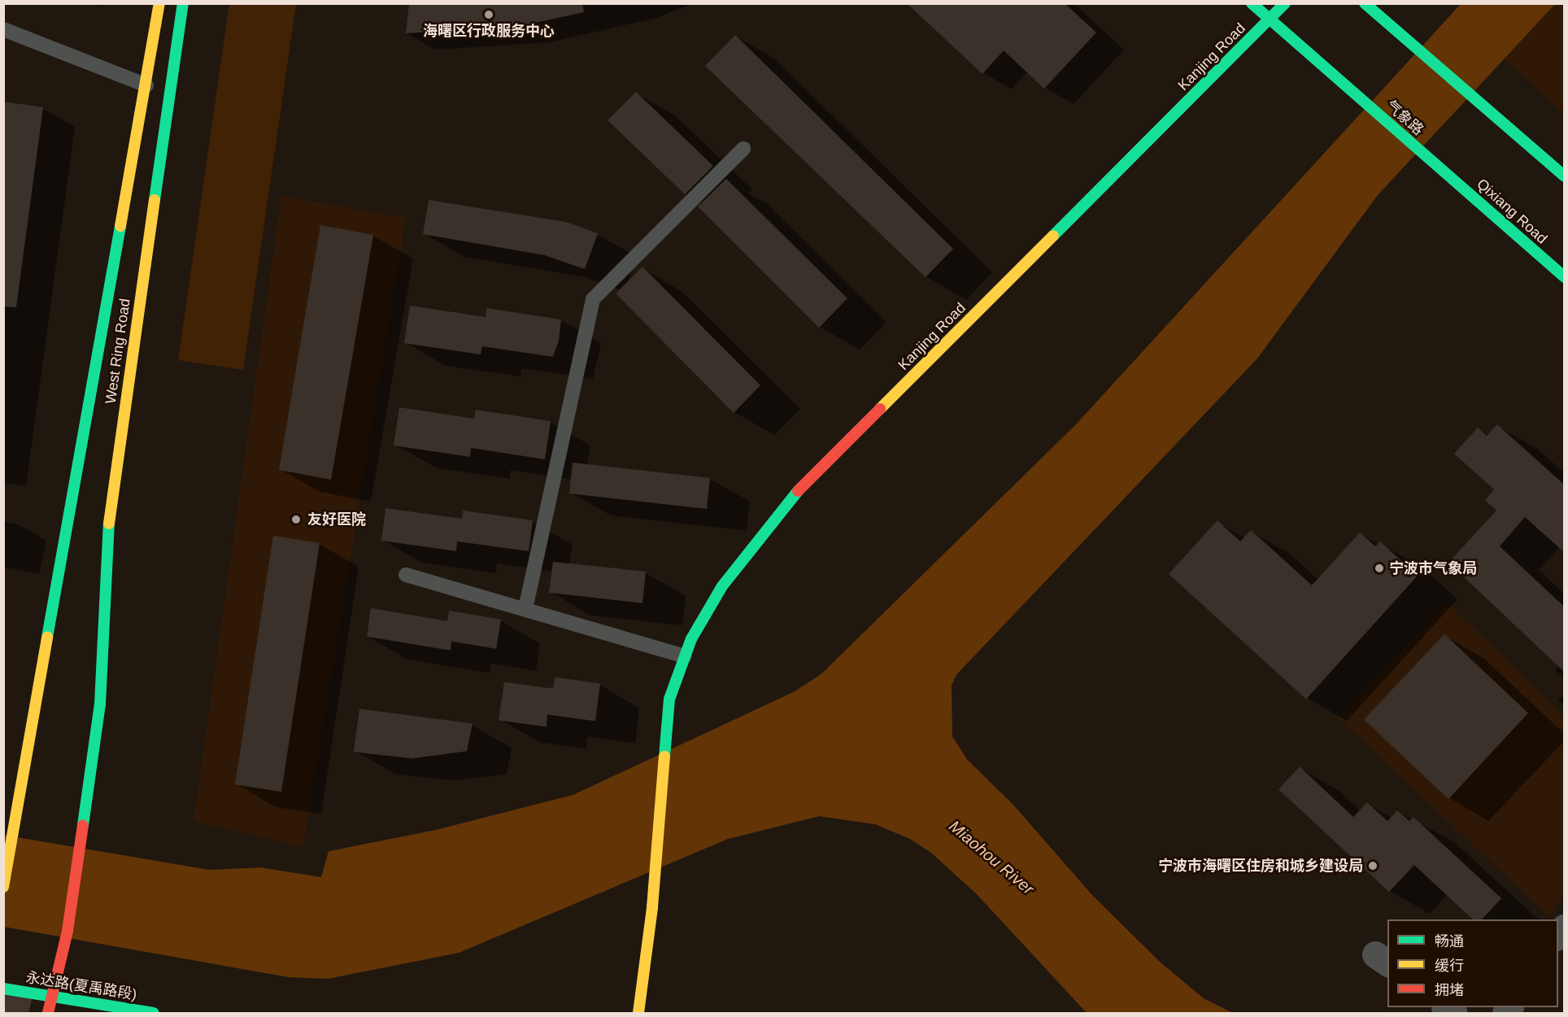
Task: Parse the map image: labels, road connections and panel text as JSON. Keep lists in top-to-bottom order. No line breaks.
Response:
{"streets":{"main road":["Kanjing Road","气象路","Qixiang Road","West Ring Road","永达路(夏禹路段)"]},"crossings":[["Kanjing Road","气象路"],["气象路","Qixiang Road"],["West Ring Road","永达路(夏禹路段)"]],"water":["Miaohou River"],"places":["海曙区行政服务中心","友好医院","宁波市气象局","宁波市海曙区住房和城乡建设局"],"legend":["畅通","缓行","拥堵"]}
